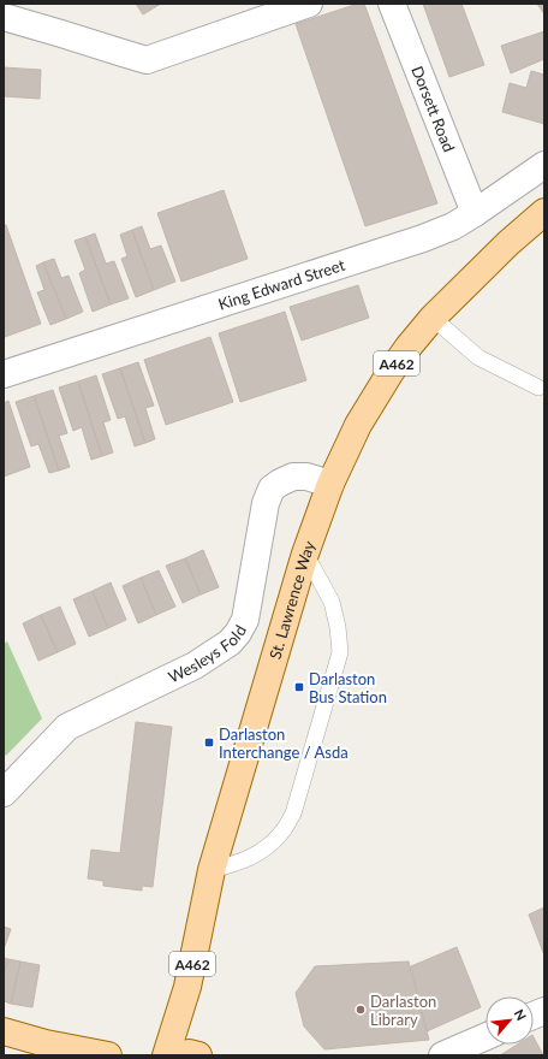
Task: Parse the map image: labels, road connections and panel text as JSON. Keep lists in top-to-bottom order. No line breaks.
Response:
{"streets":{"main road":["A462","St. Lawrence Way"],"street":["Dorsett Road","King Edward Street","Wesleys Fold"]},"crossings":[["Dorsett Road","King Edward Street"],["St. Lawrence Way","Wesleys Fold"]],"places":{"transit":["Darlaston Bus Station","Darlaston Interchange / Asda"],"other":["Darlaston Library"]},"north":"top right"}
